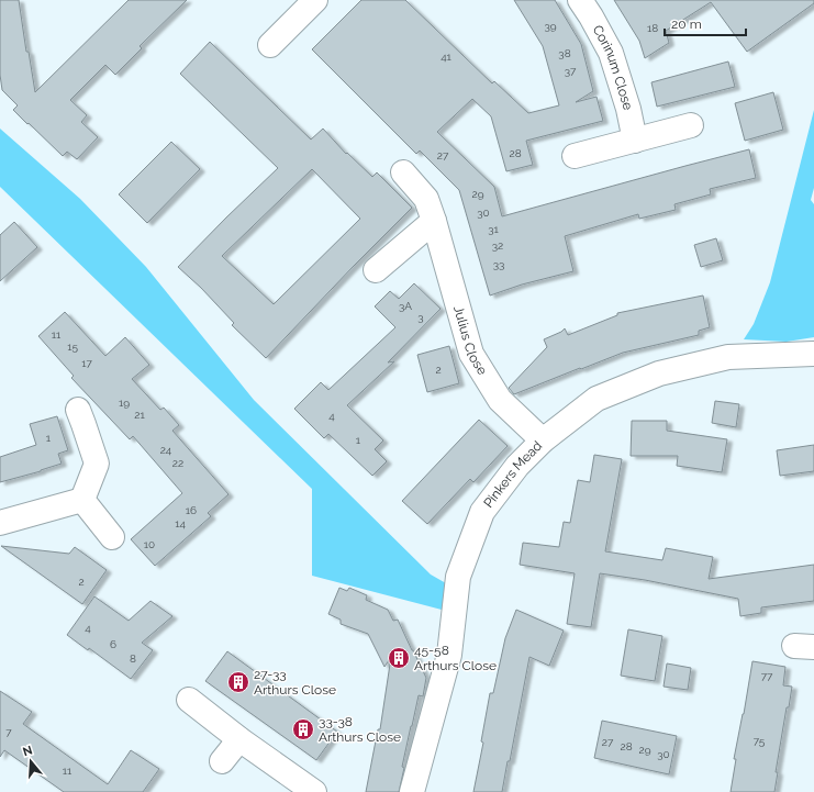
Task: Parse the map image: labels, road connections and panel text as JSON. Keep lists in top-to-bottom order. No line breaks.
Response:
{"streets":{"street":["Corinum Close","Julius Close","Pinkers Mead"]},"crossings":[["Julius Close","Pinkers Mead"]],"places":{"building":["45-58 Arthurs Close","27-33 Arthurs Close","33-38 Arthurs Close"]},"house_numbers":["39","18","38","41","37","28","27","29","30","31","32","33","3A","3","11","15","17","2","19","21","4","1","1","24","22","16","14","10","2","4","6","8","77","7","75","27","28","29","30","11"],"scale_bar":"20 m","north":"top"}
